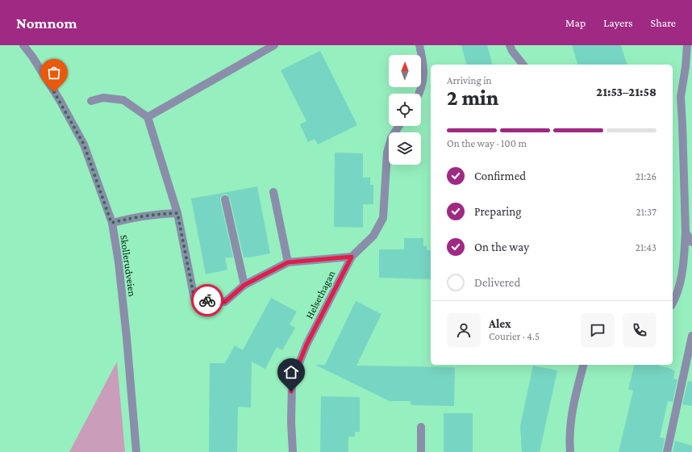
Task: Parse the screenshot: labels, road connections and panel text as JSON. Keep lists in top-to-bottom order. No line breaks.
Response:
{"streets":{"street":["Skollerudveien","Helsethagan"]},"north":"top","page":{"header":"Nomnom","nav":["Map","Layers","Share"],"heading":["2 min","Arriving in","21:53–21:58"],"panel":["Alex","Courier · 4.5"],"bar":"On the way · 100 m","list":[["Confirmed","21:26"],["Preparing","21:37"],["On the way","21:43"],"Delivered"]}}
